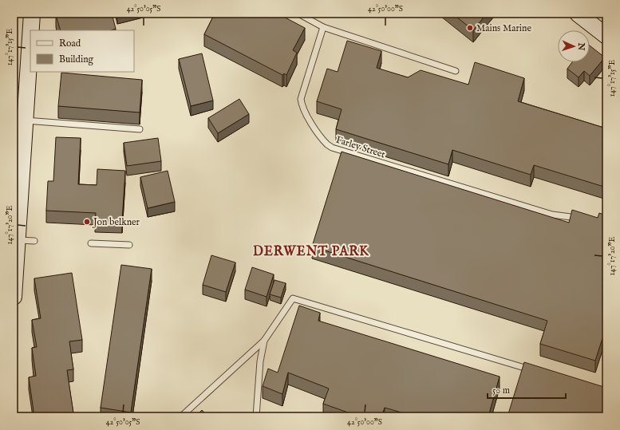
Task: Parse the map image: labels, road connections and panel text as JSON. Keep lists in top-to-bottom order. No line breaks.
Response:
{"streets":{"lane":["Farley Street"]},"districts":["DERWENT PARK"],"places":["Mains Marine","Jon belkner"],"legend":["Road","Building"],"scale_bar":"50 m","north":"right","coordinates":["42°50'05\"S","42°50'00\"S","147°17'15\"E","147°17'20\"E"]}
